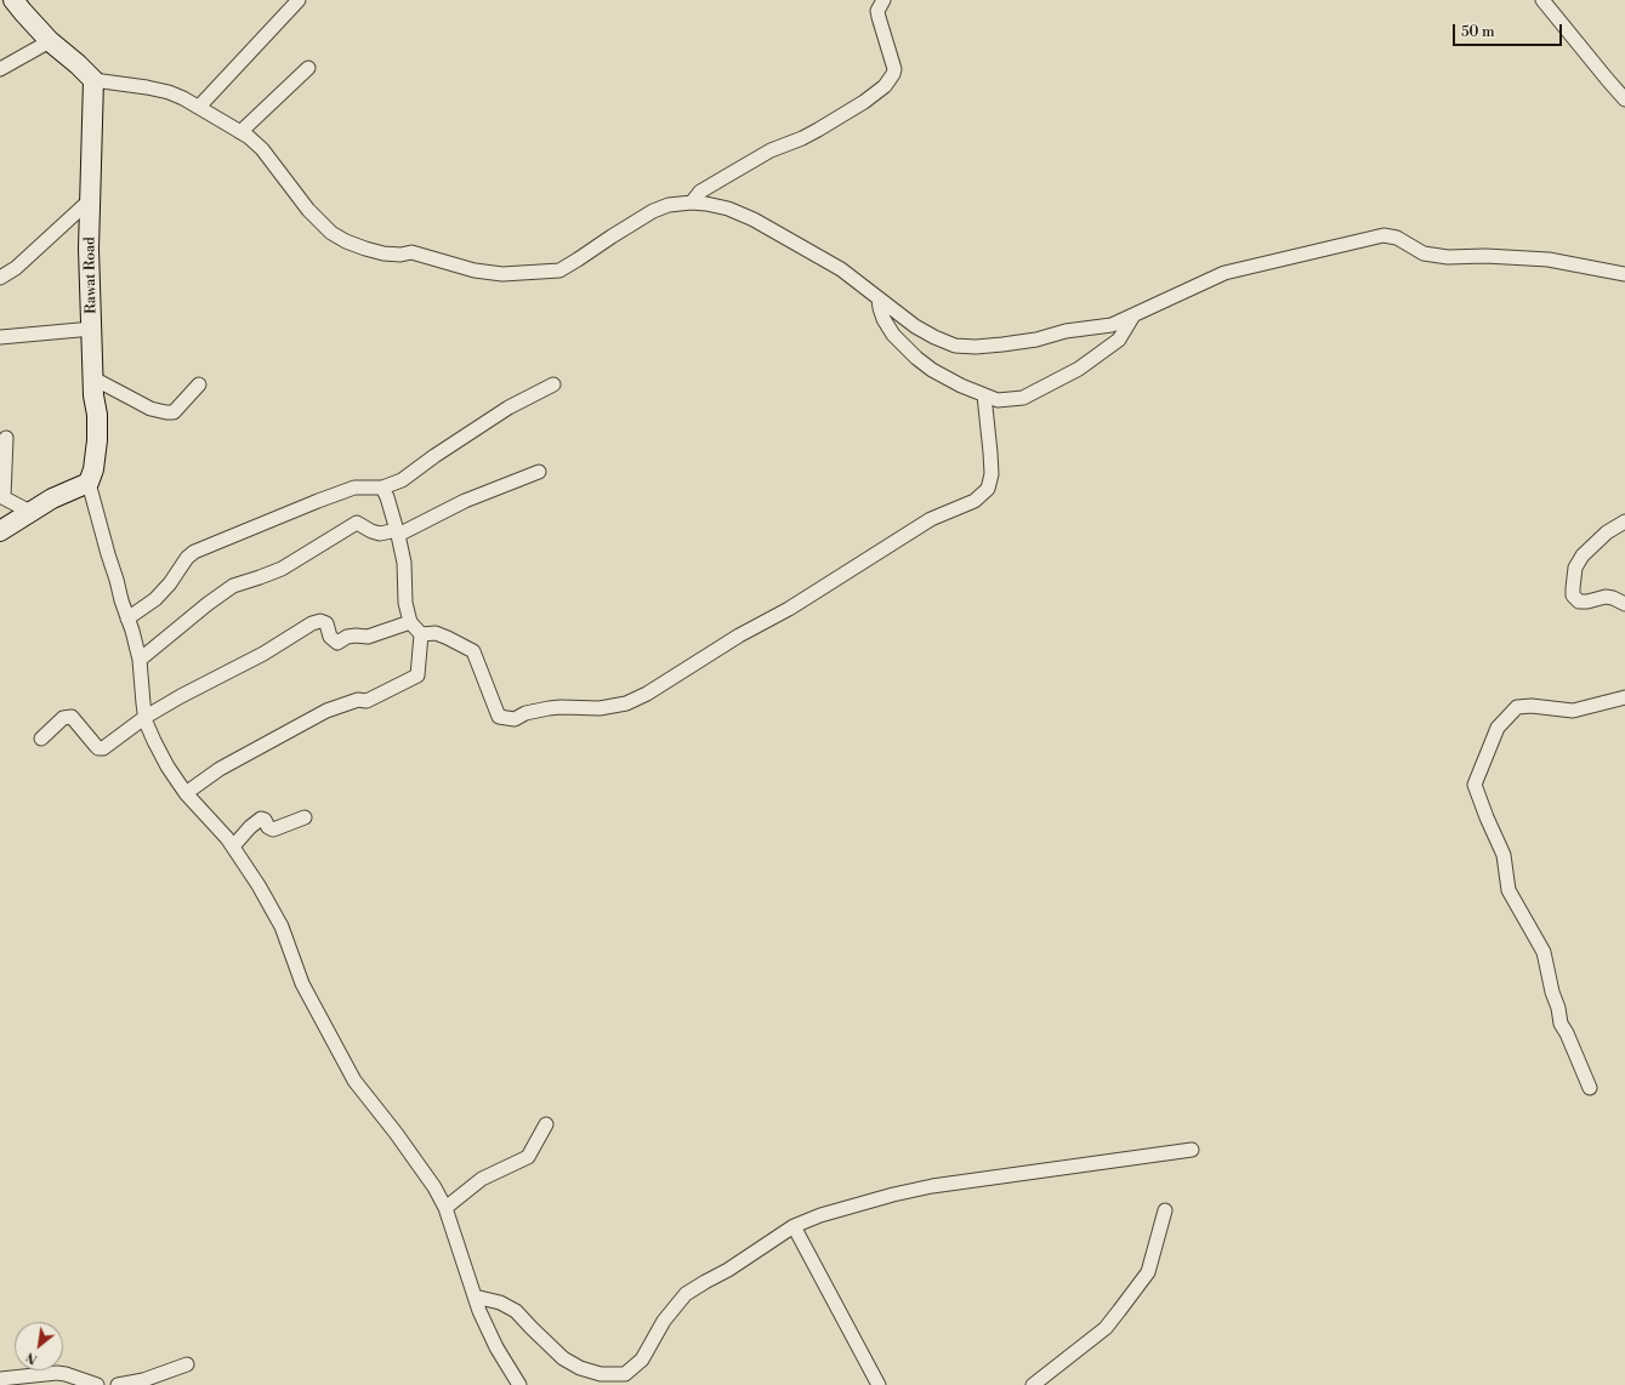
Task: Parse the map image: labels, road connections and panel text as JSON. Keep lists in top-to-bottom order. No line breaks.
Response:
{"streets":{"main road":["Rawat Road"]},"scale_bar":"50 m","north":"bottom left"}
